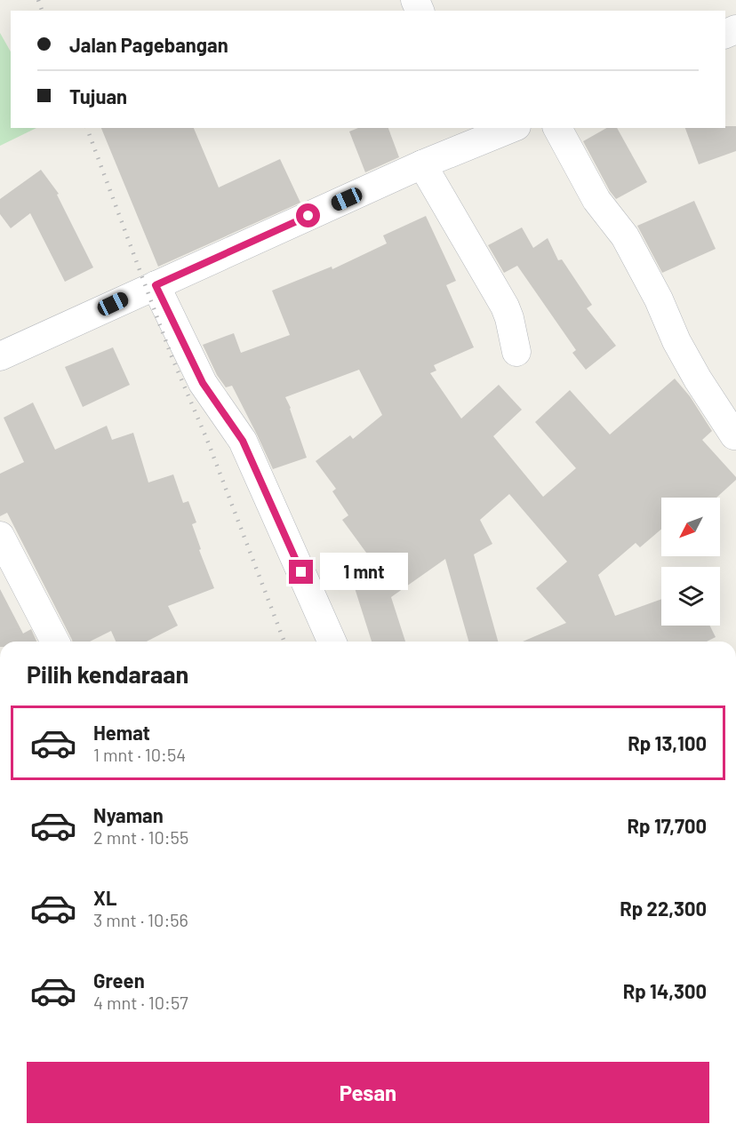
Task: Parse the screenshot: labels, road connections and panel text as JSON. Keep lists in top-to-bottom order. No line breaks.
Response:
{"north":"bottom left","page":{"banner":["Jalan Pagebangan","Tujuan"],"bubble":"1 mnt","heading":"Pilih kendaraan","list":[{"name":"Hemat","note":"1 mnt · 10:54","value":"Rp 13,100"},{"name":"Nyaman","note":"2 mnt · 10:55","value":"Rp 17,700"},{"name":"XL","note":"3 mnt · 10:56","value":"Rp 22,300"},{"name":"Green","note":"4 mnt · 10:57","value":"Rp 14,300"}],"buttons":"Pesan"}}
